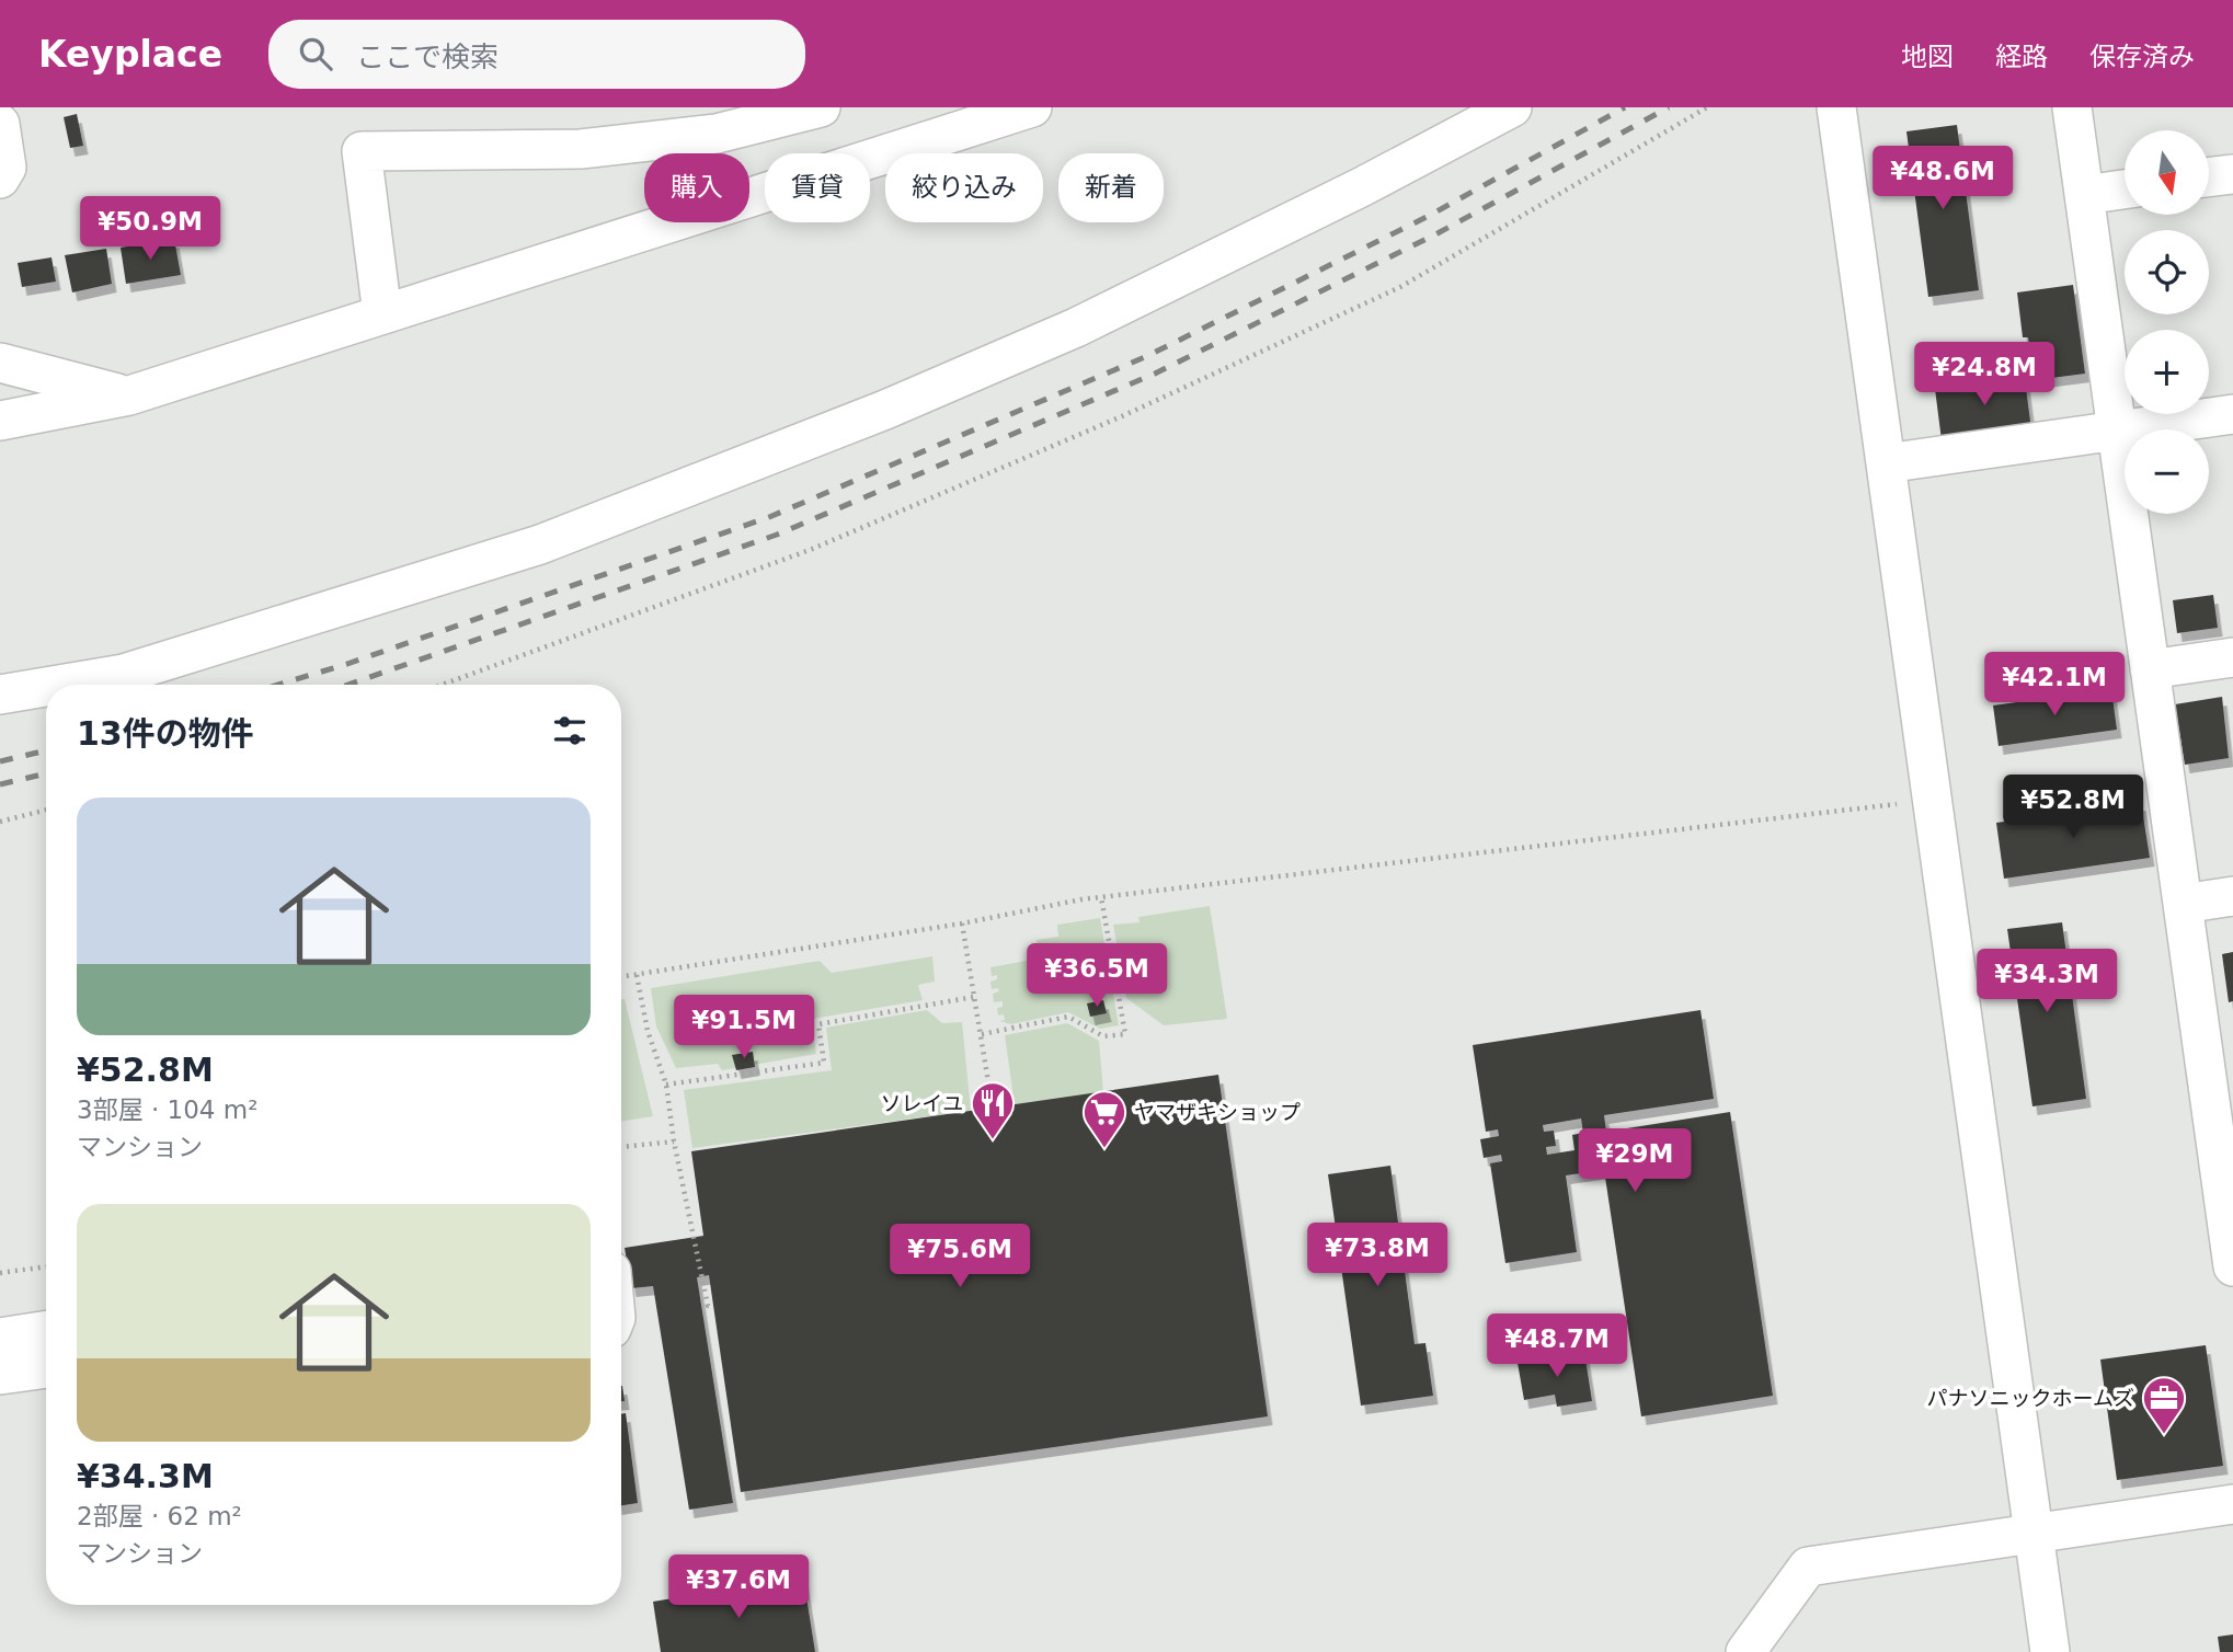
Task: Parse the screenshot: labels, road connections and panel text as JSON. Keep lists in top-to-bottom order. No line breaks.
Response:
{"places":{"restaurant":["ソレイユ"],"supermarket":["ヤマザキショップ"],"office":["パナソニックホームズ"]},"north":"bottom","page":{"header":"Keyplace","search":"ここで検索","nav":["地図","経路","保存済み"],"map_buttons":["+","−"],"price":["¥48.6M","¥50.9M","¥24.8M","¥42.1M","¥52.8M","¥36.5M","¥34.3M","¥91.5M","¥29M","¥73.8M","¥75.6M","¥48.7M","¥37.6M"],"chip":["購入","賃貸","絞り込み","新着"],"heading":"13件の物件","list":[{"name":"¥52.8M","note":"3部屋 · 104 m² · マンション"},{"name":"¥34.3M","note":"2部屋 · 62 m² · マンション"}]}}
